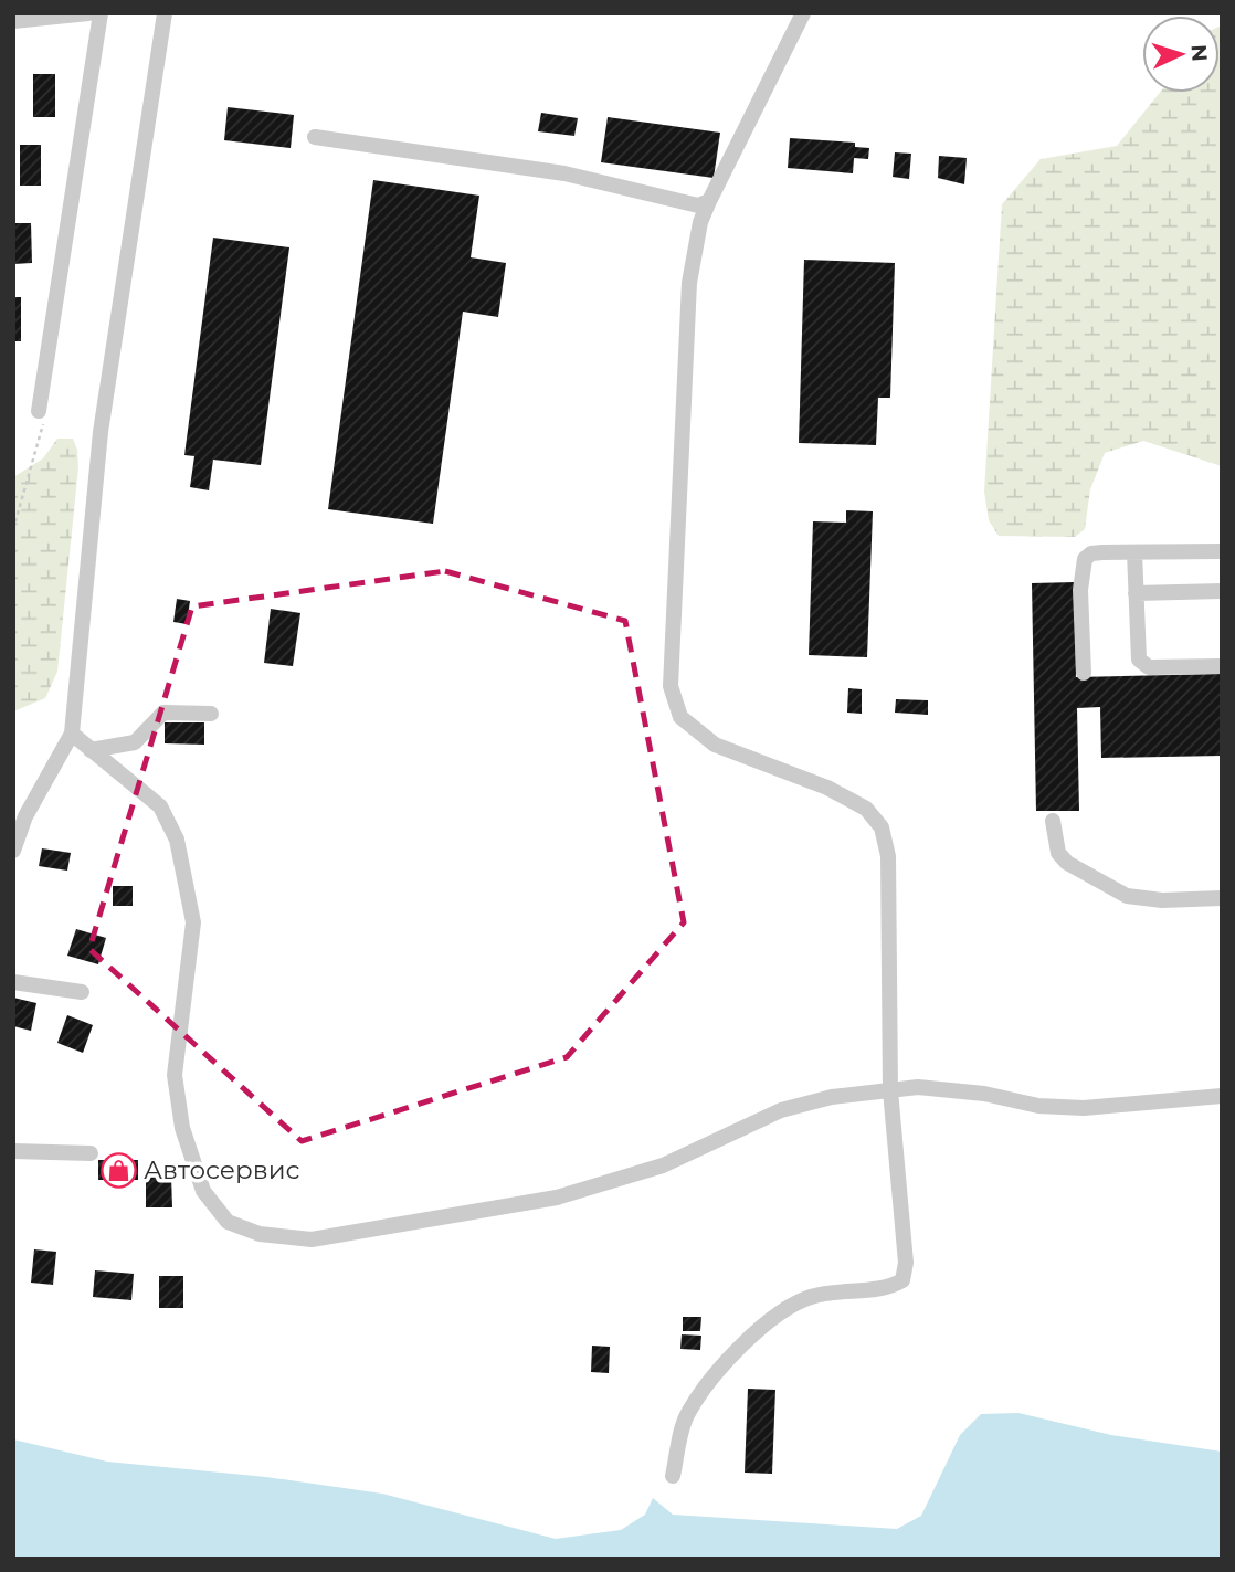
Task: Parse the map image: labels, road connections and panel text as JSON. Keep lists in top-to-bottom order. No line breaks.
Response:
{"places":{"shop":["Автосервис"]},"north":"right"}
